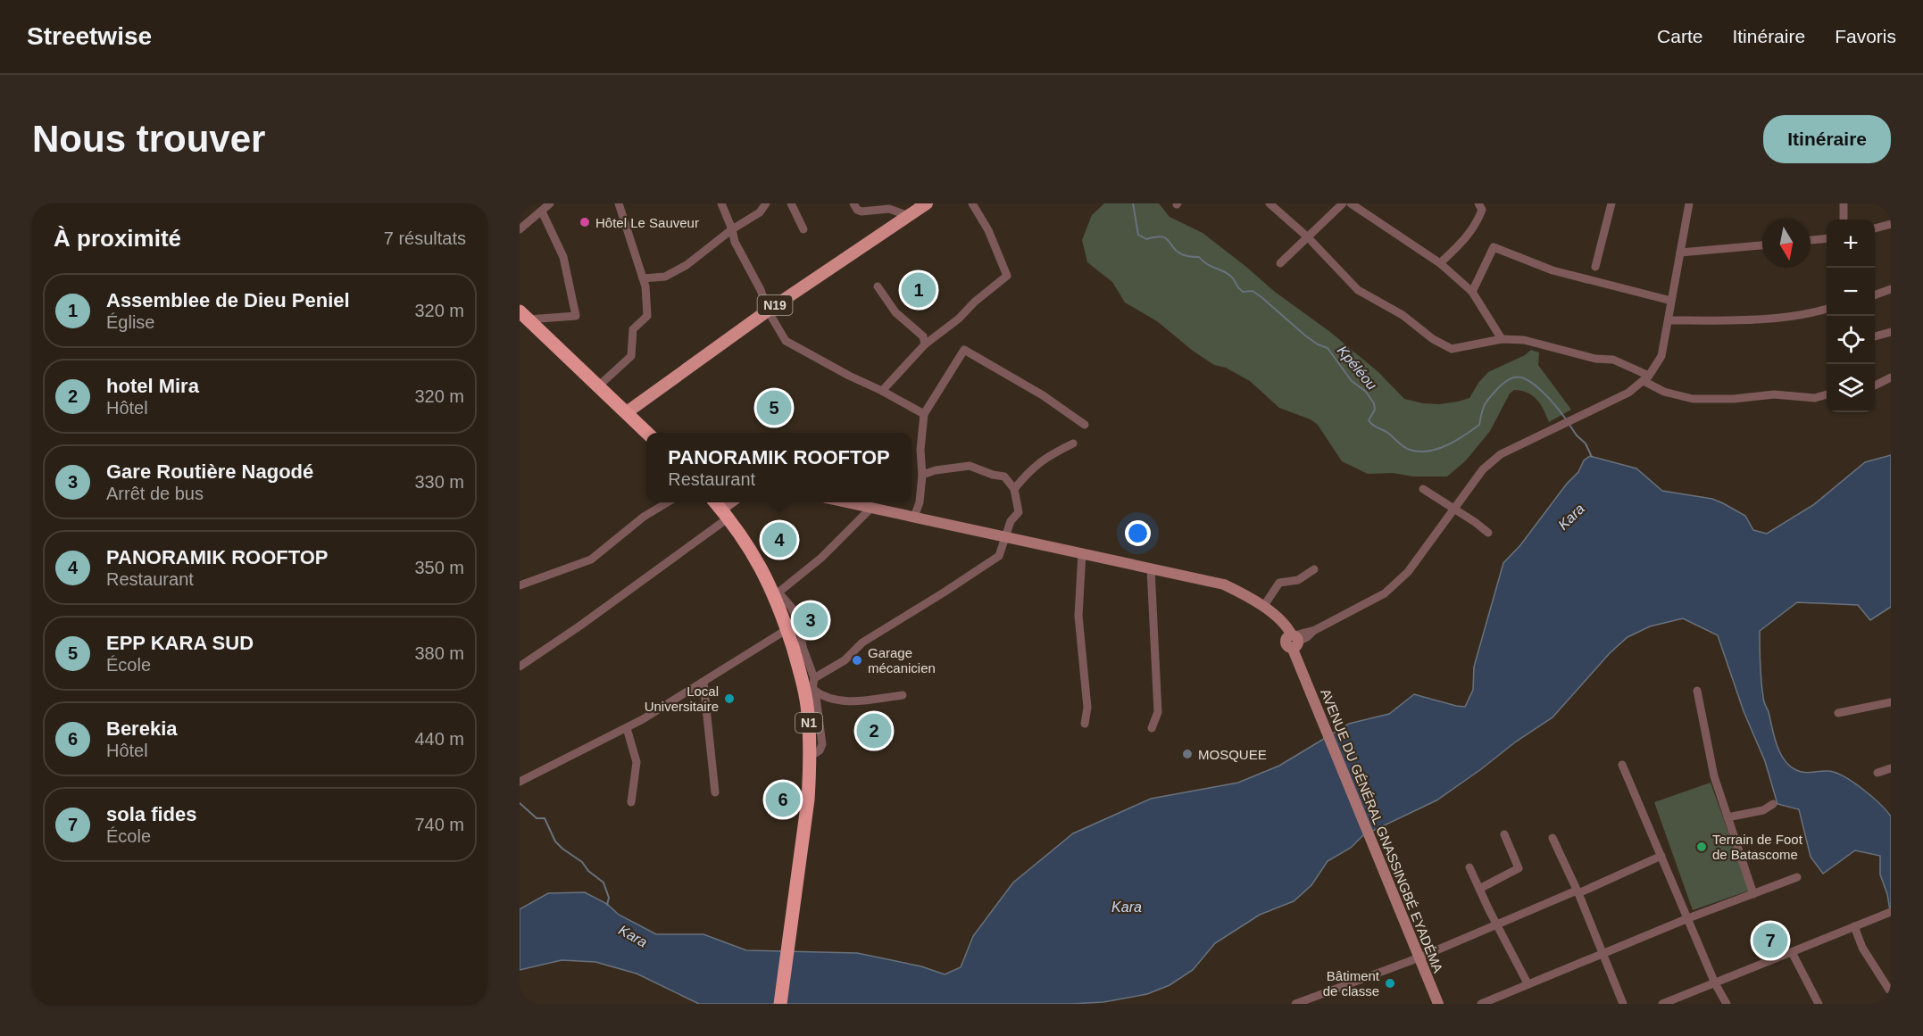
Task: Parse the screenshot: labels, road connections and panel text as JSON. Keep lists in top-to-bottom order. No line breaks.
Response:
{"streets":{"highway":["N1"],"main road":["N19","AVENUE DU GÉNÉRAL GNASSINGBÉ EYADÉMA"]},"water":["Kpéléou","Kara"],"places":["Hôtel Le Sauveur","Garage mécanicien","Local Universitaire","MOSQUEE","Terrain de Foot de Batascome","Bâtiment de classe"],"north":"bottom","page":{"header":"Streetwise","nav":["Carte","Itinéraire","Favoris"],"buttons":"Itinéraire","title":"Nous trouver","heading":["À proximité","7 résultats"],"map_buttons":["+","−"],"pins":["1","5","4","3","2","6","7"],"list":[{"mark":"1","name":"Assemblee de Dieu Peniel","note":"Église","value":"320 m"},{"mark":"2","name":"hotel Mira","note":"Hôtel","value":"320 m"},{"mark":"3","name":"Gare Routière Nagodé","note":"Arrêt de bus","value":"330 m"},{"mark":"4","name":"PANORAMIK ROOFTOP","note":"Restaurant","value":"350 m"},{"mark":"5","name":"EPP KARA SUD","note":"École","value":"380 m"},{"mark":"6","name":"Berekia","note":"Hôtel","value":"440 m"},{"mark":"7","name":"sola fides","note":"École","value":"740 m"}],"popup":["PANORAMIK ROOFTOP","Restaurant"]}}
